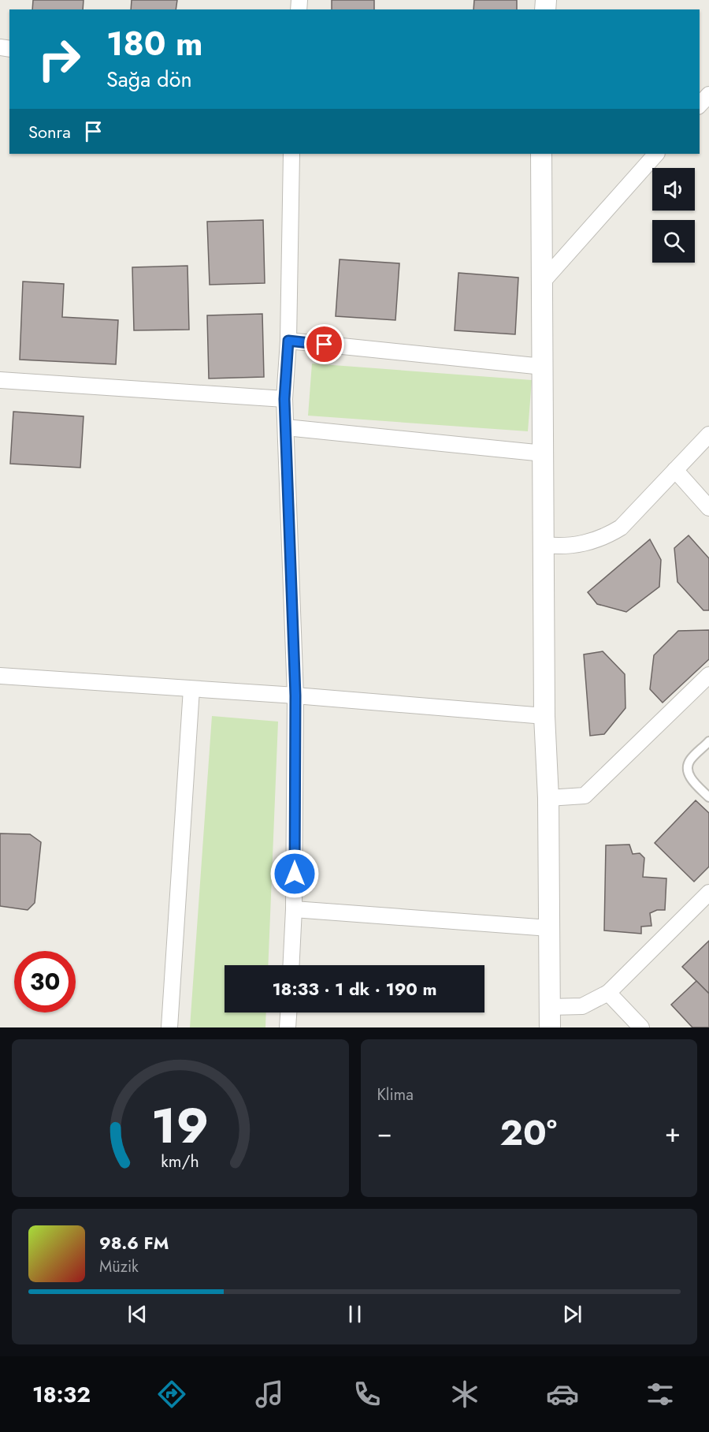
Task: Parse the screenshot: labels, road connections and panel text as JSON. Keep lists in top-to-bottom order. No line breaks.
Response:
{"page":{"turn":["180 m","Sağa dön"],"then":"Sonra","limit":"30","trip":"18:33 · 1 dk · 190 m","tile":"Klima","heat":["−","20°","+"],"song":["98.6 FM","Müzik"],"tabs":"18:32","gauge":["19","km/h"]}}
